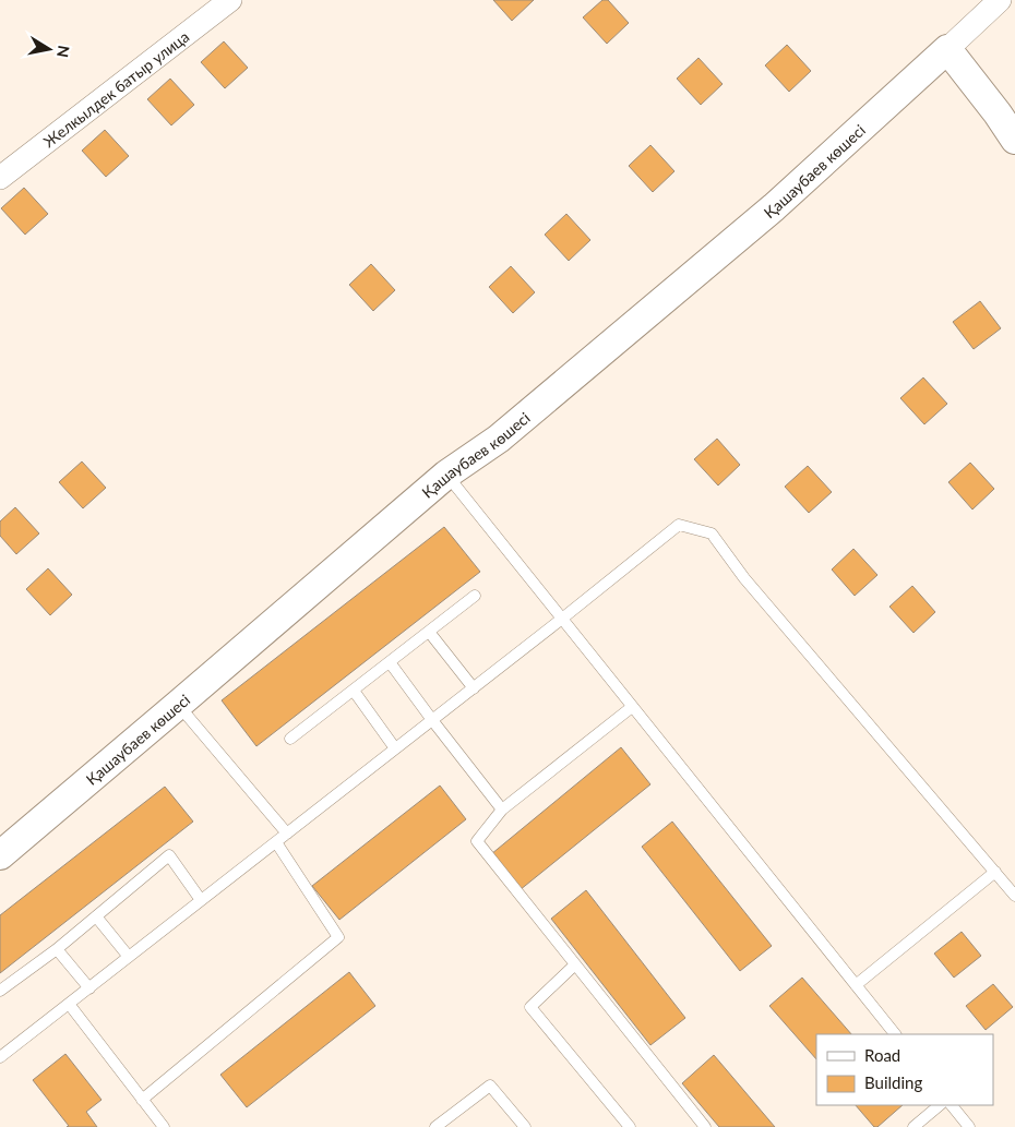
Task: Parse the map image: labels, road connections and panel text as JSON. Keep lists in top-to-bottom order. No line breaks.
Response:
{"streets":{"street":["Желкылдек батыр улица","Қашаубаев көшесі"]},"legend":["Road","Building"],"north":"right"}
